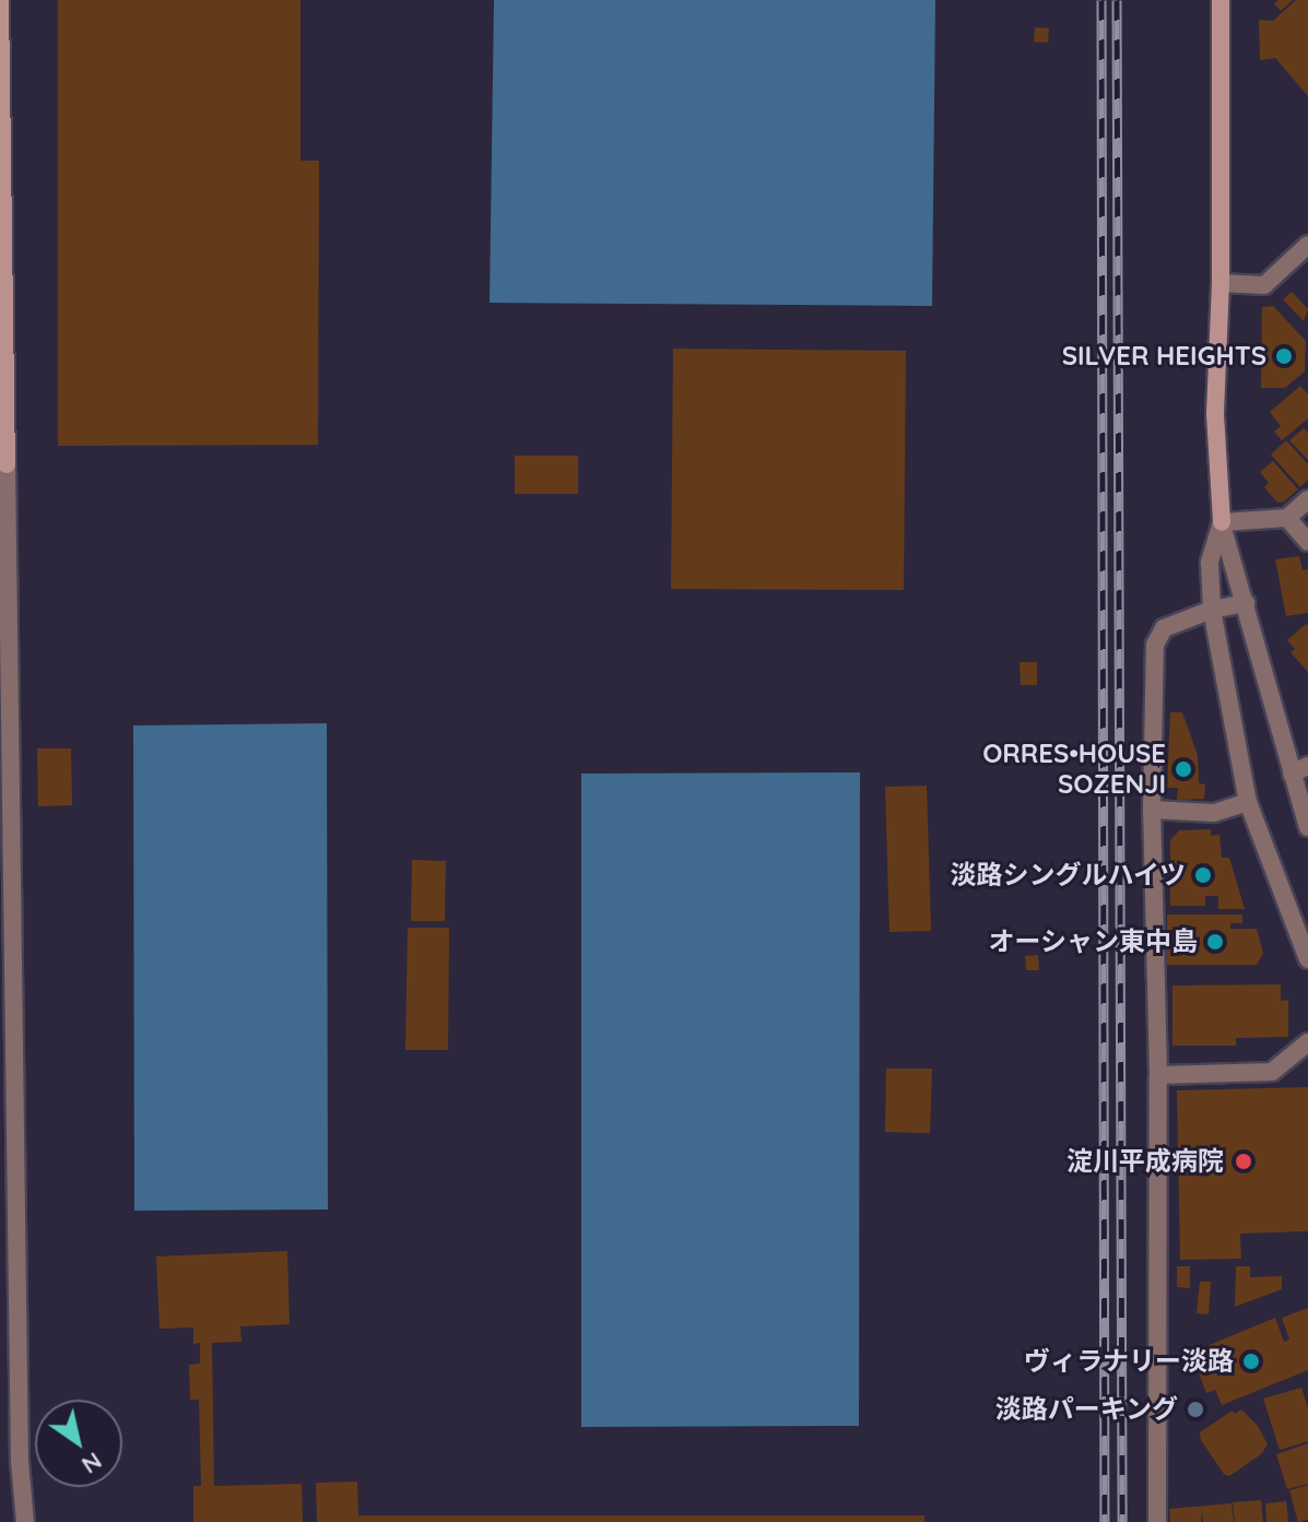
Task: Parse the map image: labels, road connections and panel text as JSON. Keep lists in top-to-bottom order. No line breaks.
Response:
{"places":["SILVER HEIGHTS","ORRES•HOUSE SOZENJI","淡路シングルハイツ","オーシャン東中島","淀川平成病院","ヴィラナリー淡路","淡路パーキング"],"north":"bottom right"}
